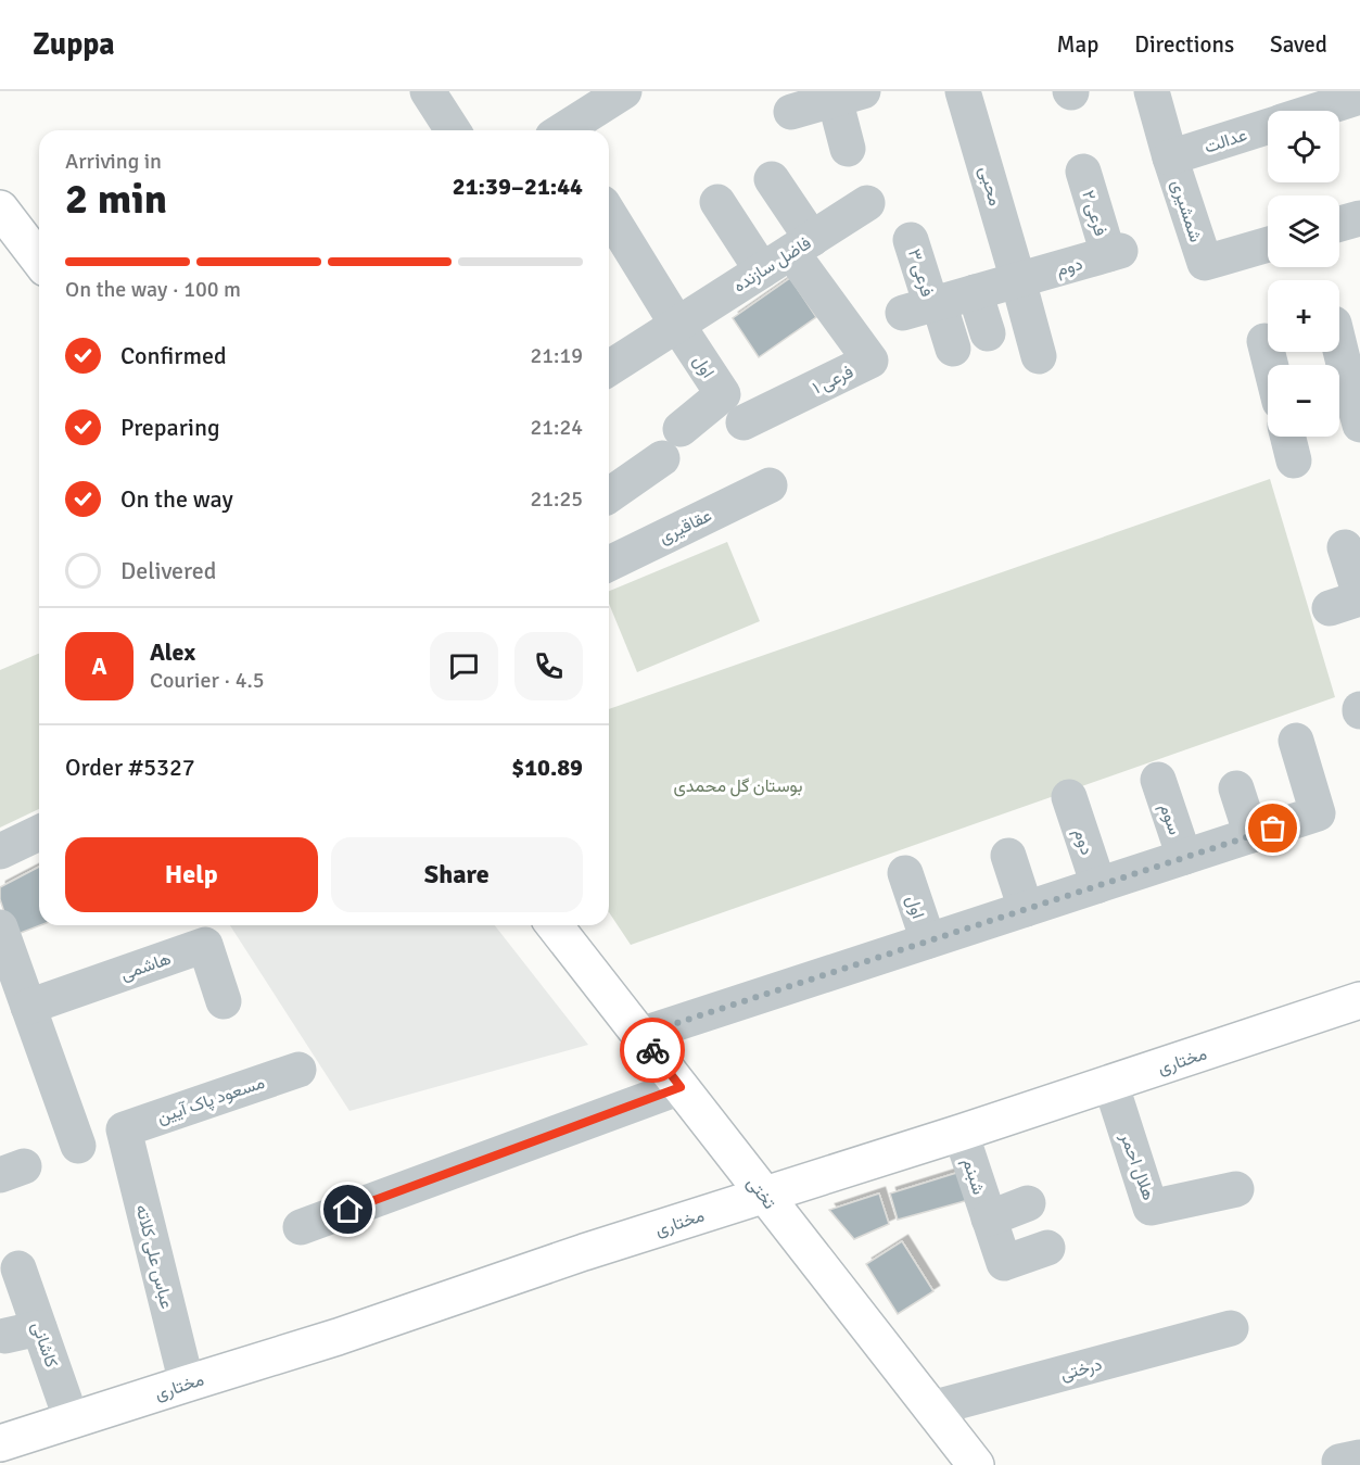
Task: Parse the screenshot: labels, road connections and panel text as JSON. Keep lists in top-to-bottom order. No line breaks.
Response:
{"streets":{"main road":["مختاری","تختی"],"street":["عدالت","محبی","شمشیری","فرعی ۲","فاضل سازنده","دوم","فرعی ۳","اول","فرعی ۱","عقاقیری","سوم","هاشمی","مسعود پاک آیین","هلال احمر","شبنم","عباس علی کلاته","کاشانی","درختی"]},"crossings":[["عدالت","شمشیری"],["محبی","دوم"],["فرعی ۲","دوم"],["فاضل سازنده","اول"],["فاضل سازنده","فرعی ۱"],["مختاری","هلال احمر"],["مختاری","شبنم"],["مختاری","تختی"],["مختاری","عباس علی کلاته"],["مختاری","کاشانی"],["مسعود پاک آیین","عباس علی کلاته"],["تختی","درختی"]],"parks":["بوستان گل محمدی"],"page":{"header":"Zuppa","nav":["Map","Directions","Saved"],"map_buttons":["+","−"],"heading":["2 min","Arriving in","21:39–21:44"],"panel":["Alex","Courier · 4.5","Order #5327","$10.89"],"bar":"On the way · 100 m","list":[["Confirmed","21:19"],["Preparing","21:24"],["On the way","21:25"],"Delivered"],"round":"A","buttons":["Help","Share"]}}
